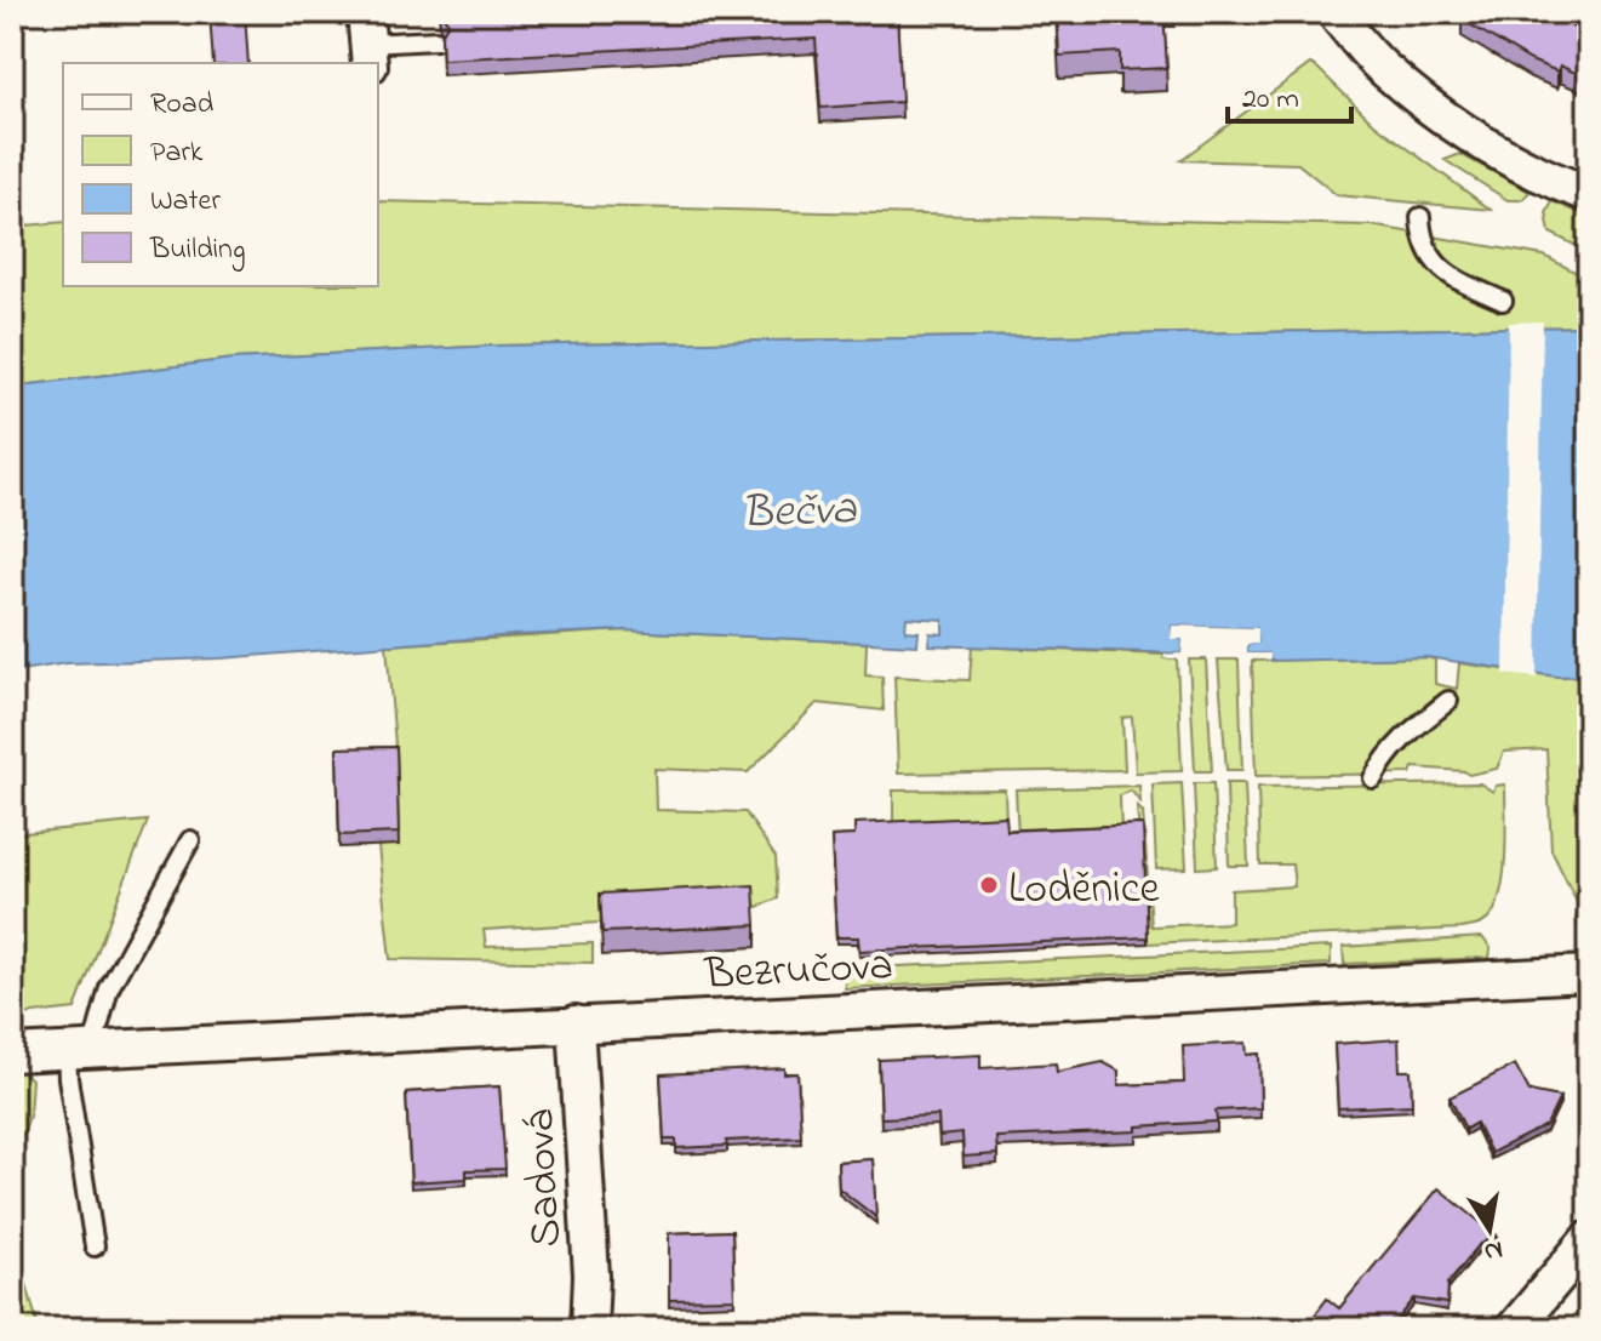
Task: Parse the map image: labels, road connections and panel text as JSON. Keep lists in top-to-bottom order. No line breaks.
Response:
{"streets":{"street":["Bezručova","Sadová"]},"crossings":[["Bezručova","Sadová"]],"water":["Bečva"],"places":["Loděnice"],"legend":["Road","Park","Water","Building"],"scale_bar":"20 m","north":"bottom"}
